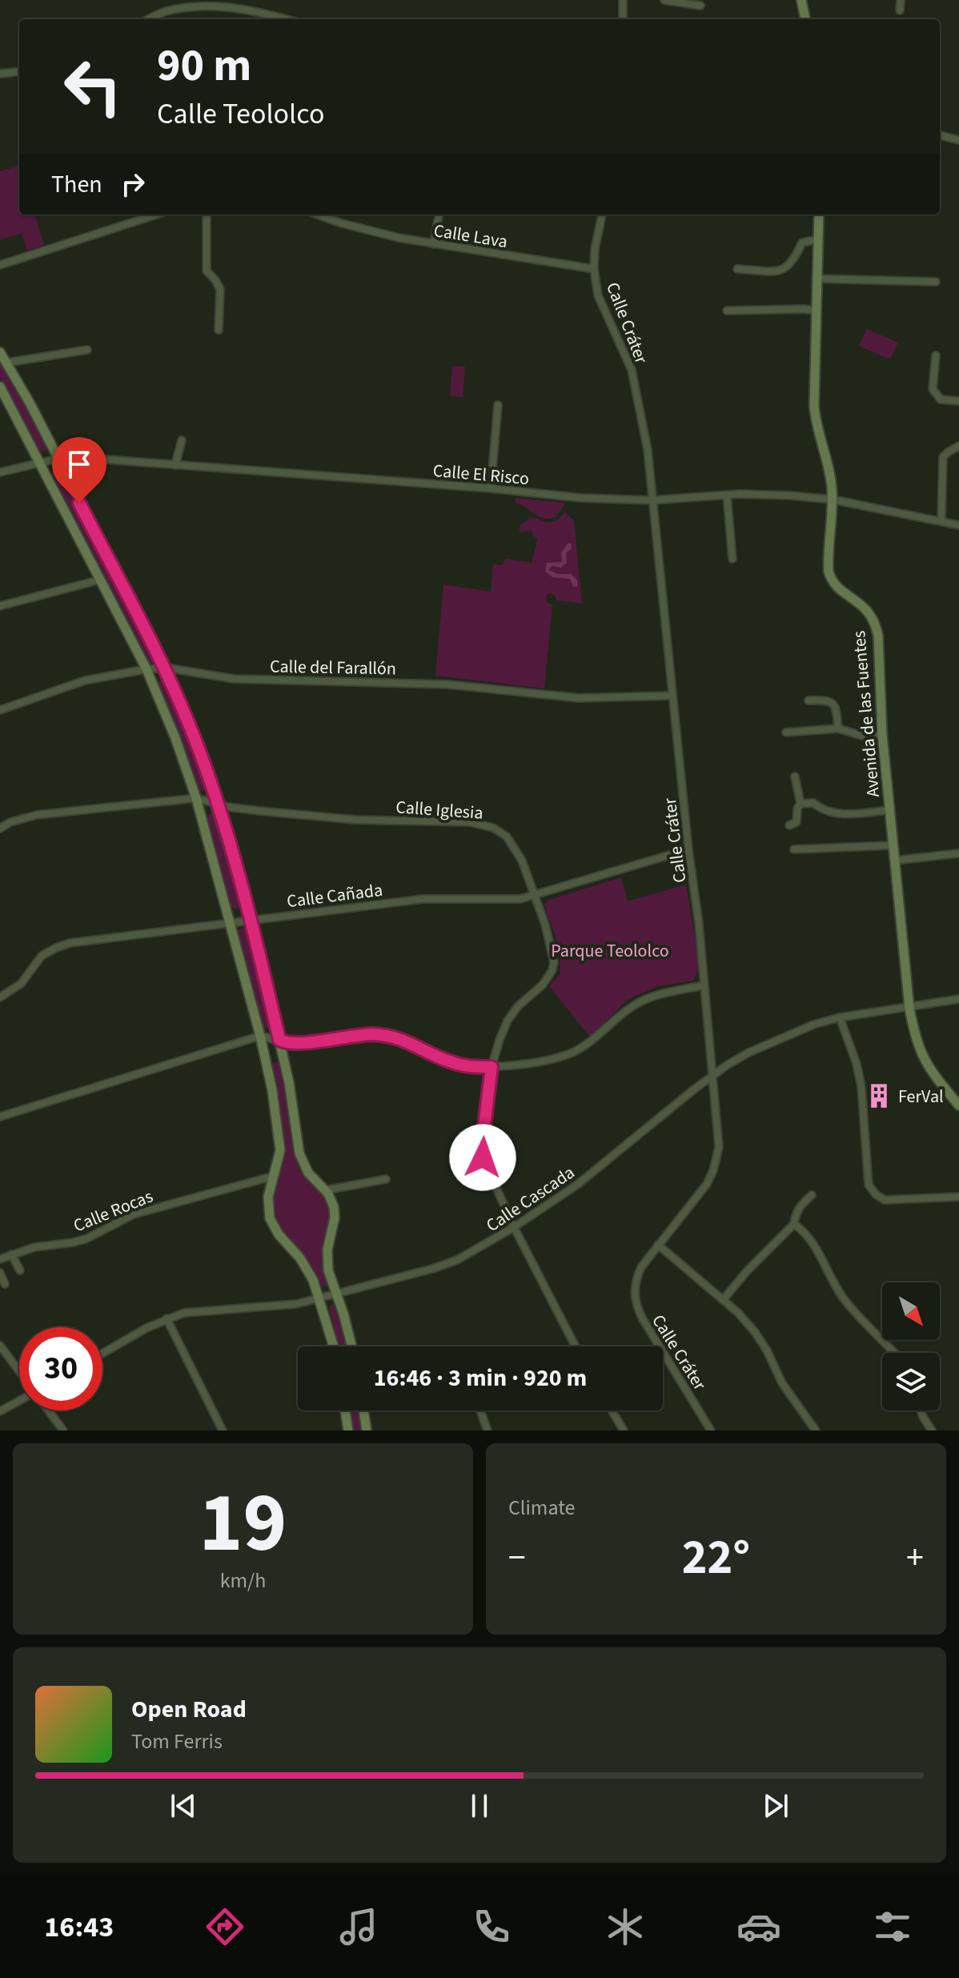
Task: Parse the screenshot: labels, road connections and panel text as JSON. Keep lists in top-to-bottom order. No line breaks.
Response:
{"streets":{"main road":["Avenida de las Fuentes"],"street":["Calle Lava","Calle Cráter","Calle El Risco","Calle del Farallón","Calle Iglesia","Calle Cañada","Calle Cascada","Calle Rocas"]},"crossings":[["Calle Lava","Calle Cráter"],["Calle Cráter","Calle El Risco"],["Calle Cráter","Calle del Farallón"],["Calle Cráter","Calle Cañada"],["Calle Cráter","Calle Cascada"],["Calle El Risco","Avenida de las Fuentes"],["Avenida de las Fuentes","Calle Cascada"],["Calle Iglesia","Calle Cañada"],["Calle Iglesia","Calle Cascada"]],"parks":["Parque Teololco"],"places":{"building":["FerVal"]},"north":"bottom right","page":{"turn":["90 m","Calle Teololco"],"then":"Then","limit":"30","trip":"16:46 · 3 min · 920 m","tile":[["19","km/h"],"Climate"],"heat":["−","22°","+"],"song":["Open Road","Tom Ferris"],"tabs":"16:43"}}
